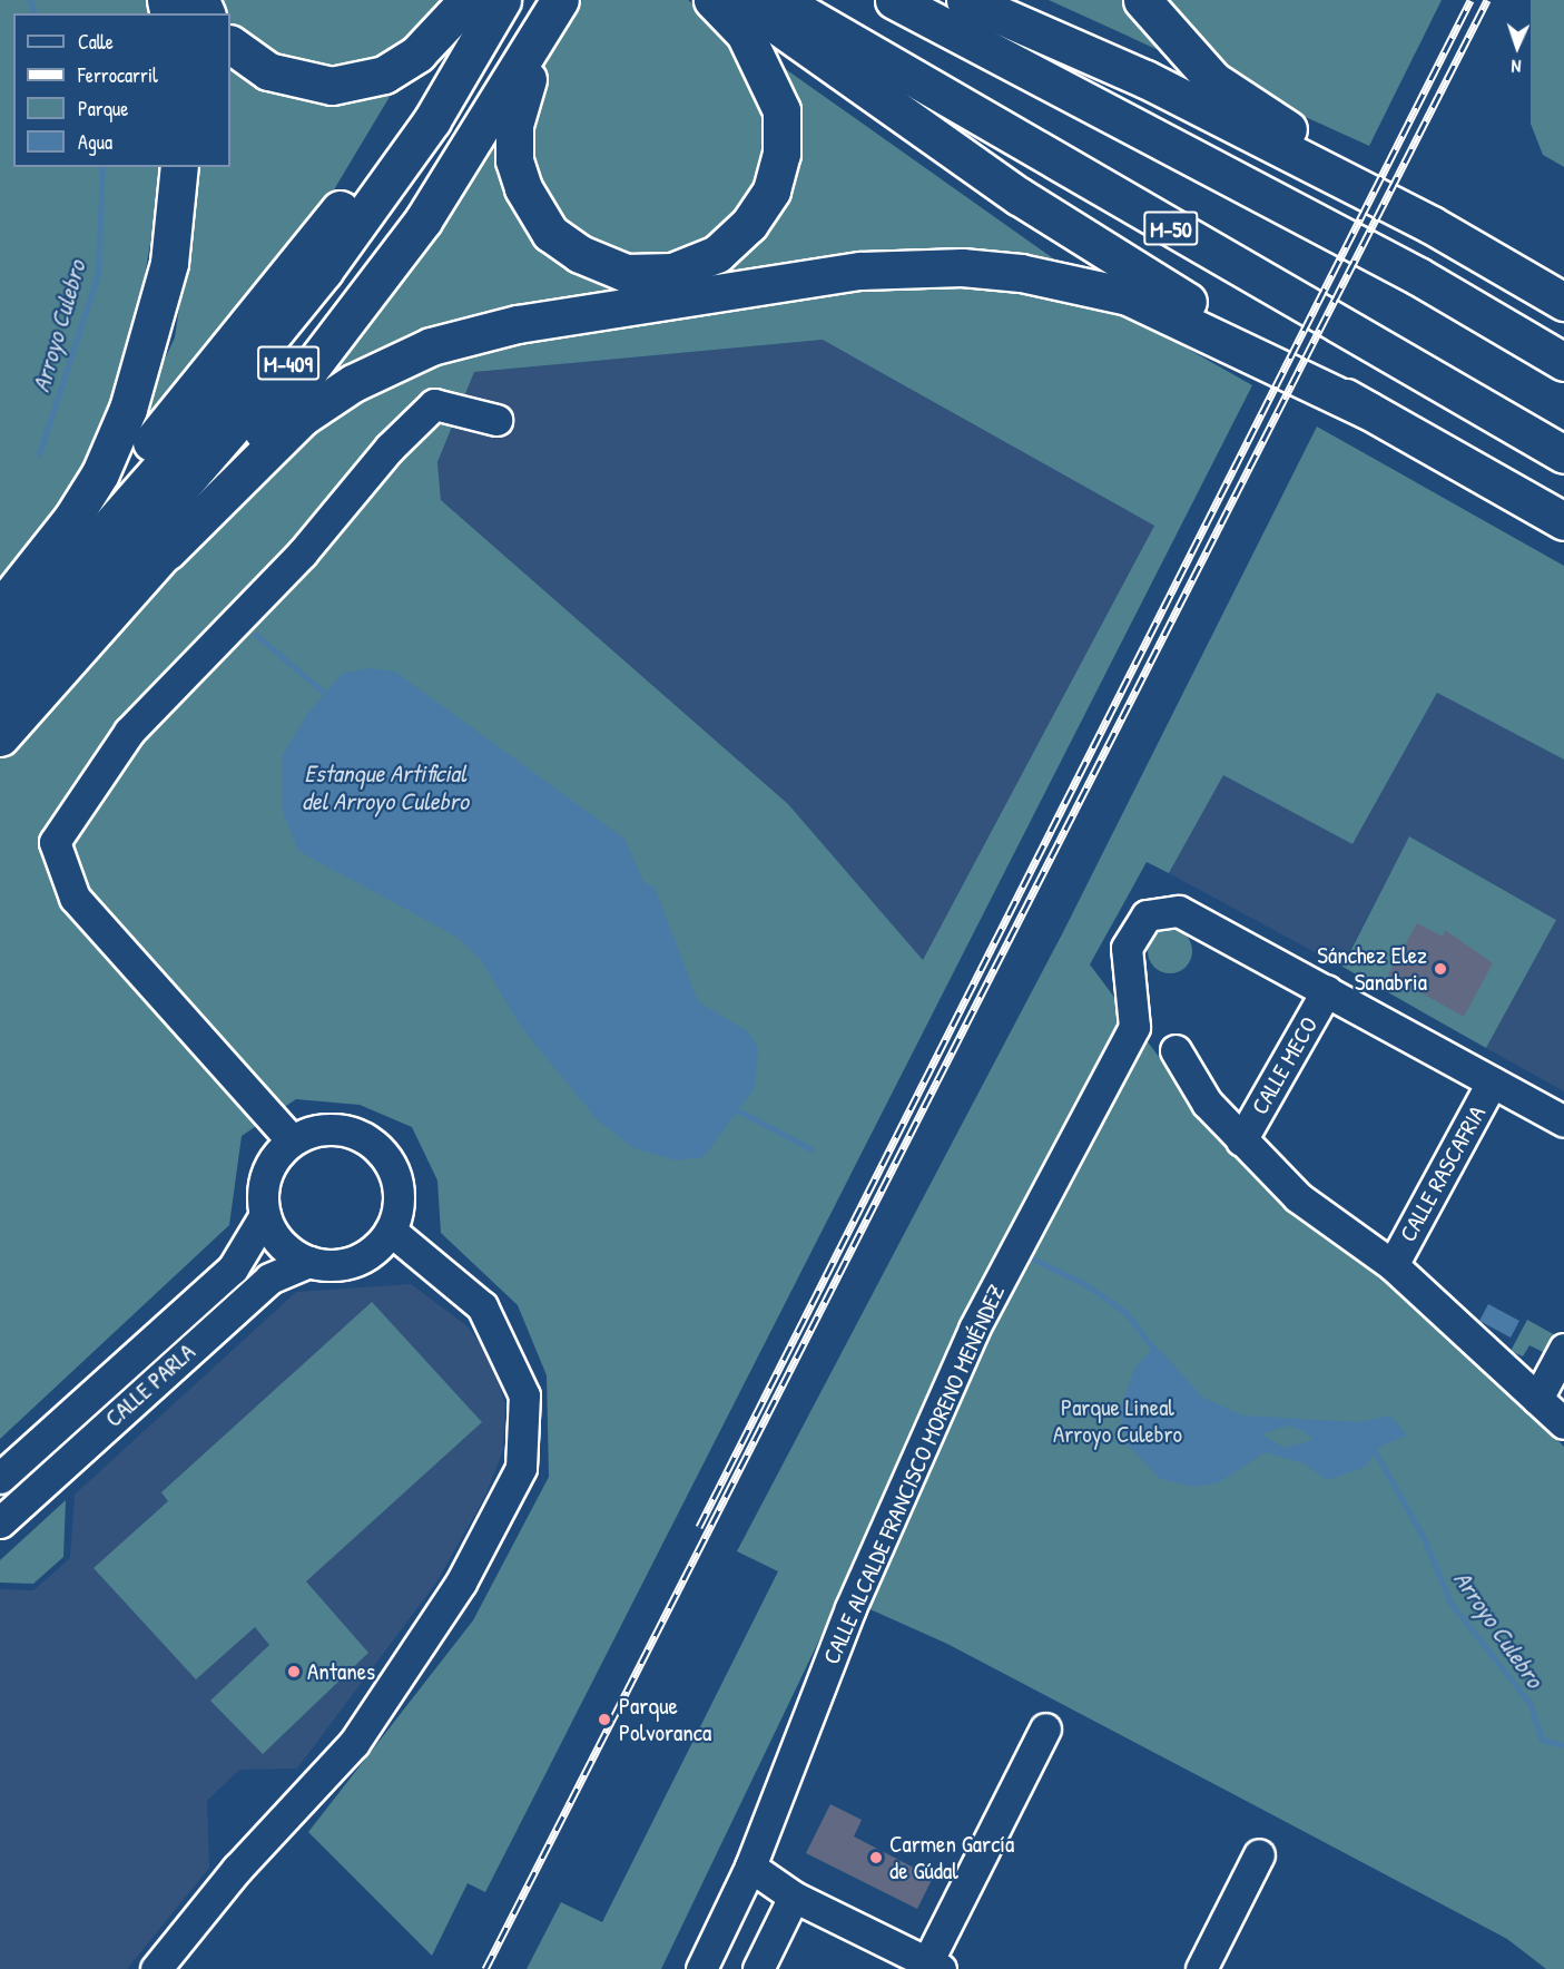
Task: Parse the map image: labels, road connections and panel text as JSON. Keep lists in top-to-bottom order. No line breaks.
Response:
{"streets":{"highway":["M-50","M-409"],"street":["CALLE MECO","CALLE RASCAFRIA","CALLE PARLA","CALLE ALCALDE FRANCISCO MORENO MENÉNDEZ"]},"crossings":[["CALLE MECO","CALLE ALCALDE FRANCISCO MORENO MENÉNDEZ"]],"water":["Arroyo Culebro","Estanque Artificial del Arroyo Culebro"],"parks":["Parque Lineal Arroyo Culebro"],"places":["Sánchez Elez Sanabria","Antanes","Parque Polvoranca","Carmen García de Gúdal"],"legend":["Calle","Ferrocarril","Parque","Agua"],"north":"bottom"}
